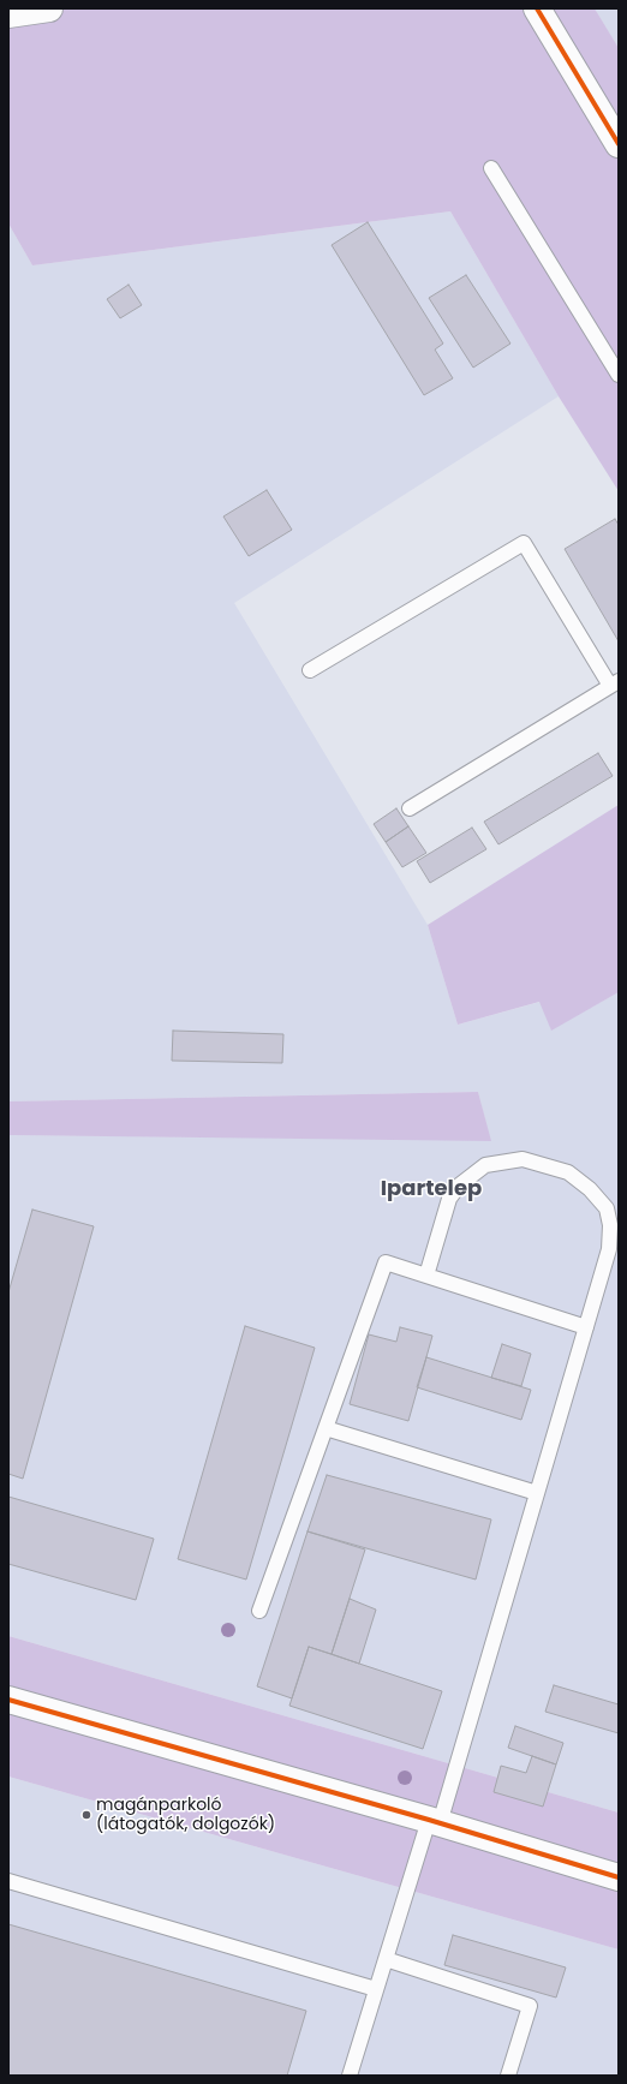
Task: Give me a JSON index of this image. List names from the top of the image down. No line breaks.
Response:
{"districts":["Ipartelep"],"places":["magánparkoló (látogatók, dolgozók)"]}
